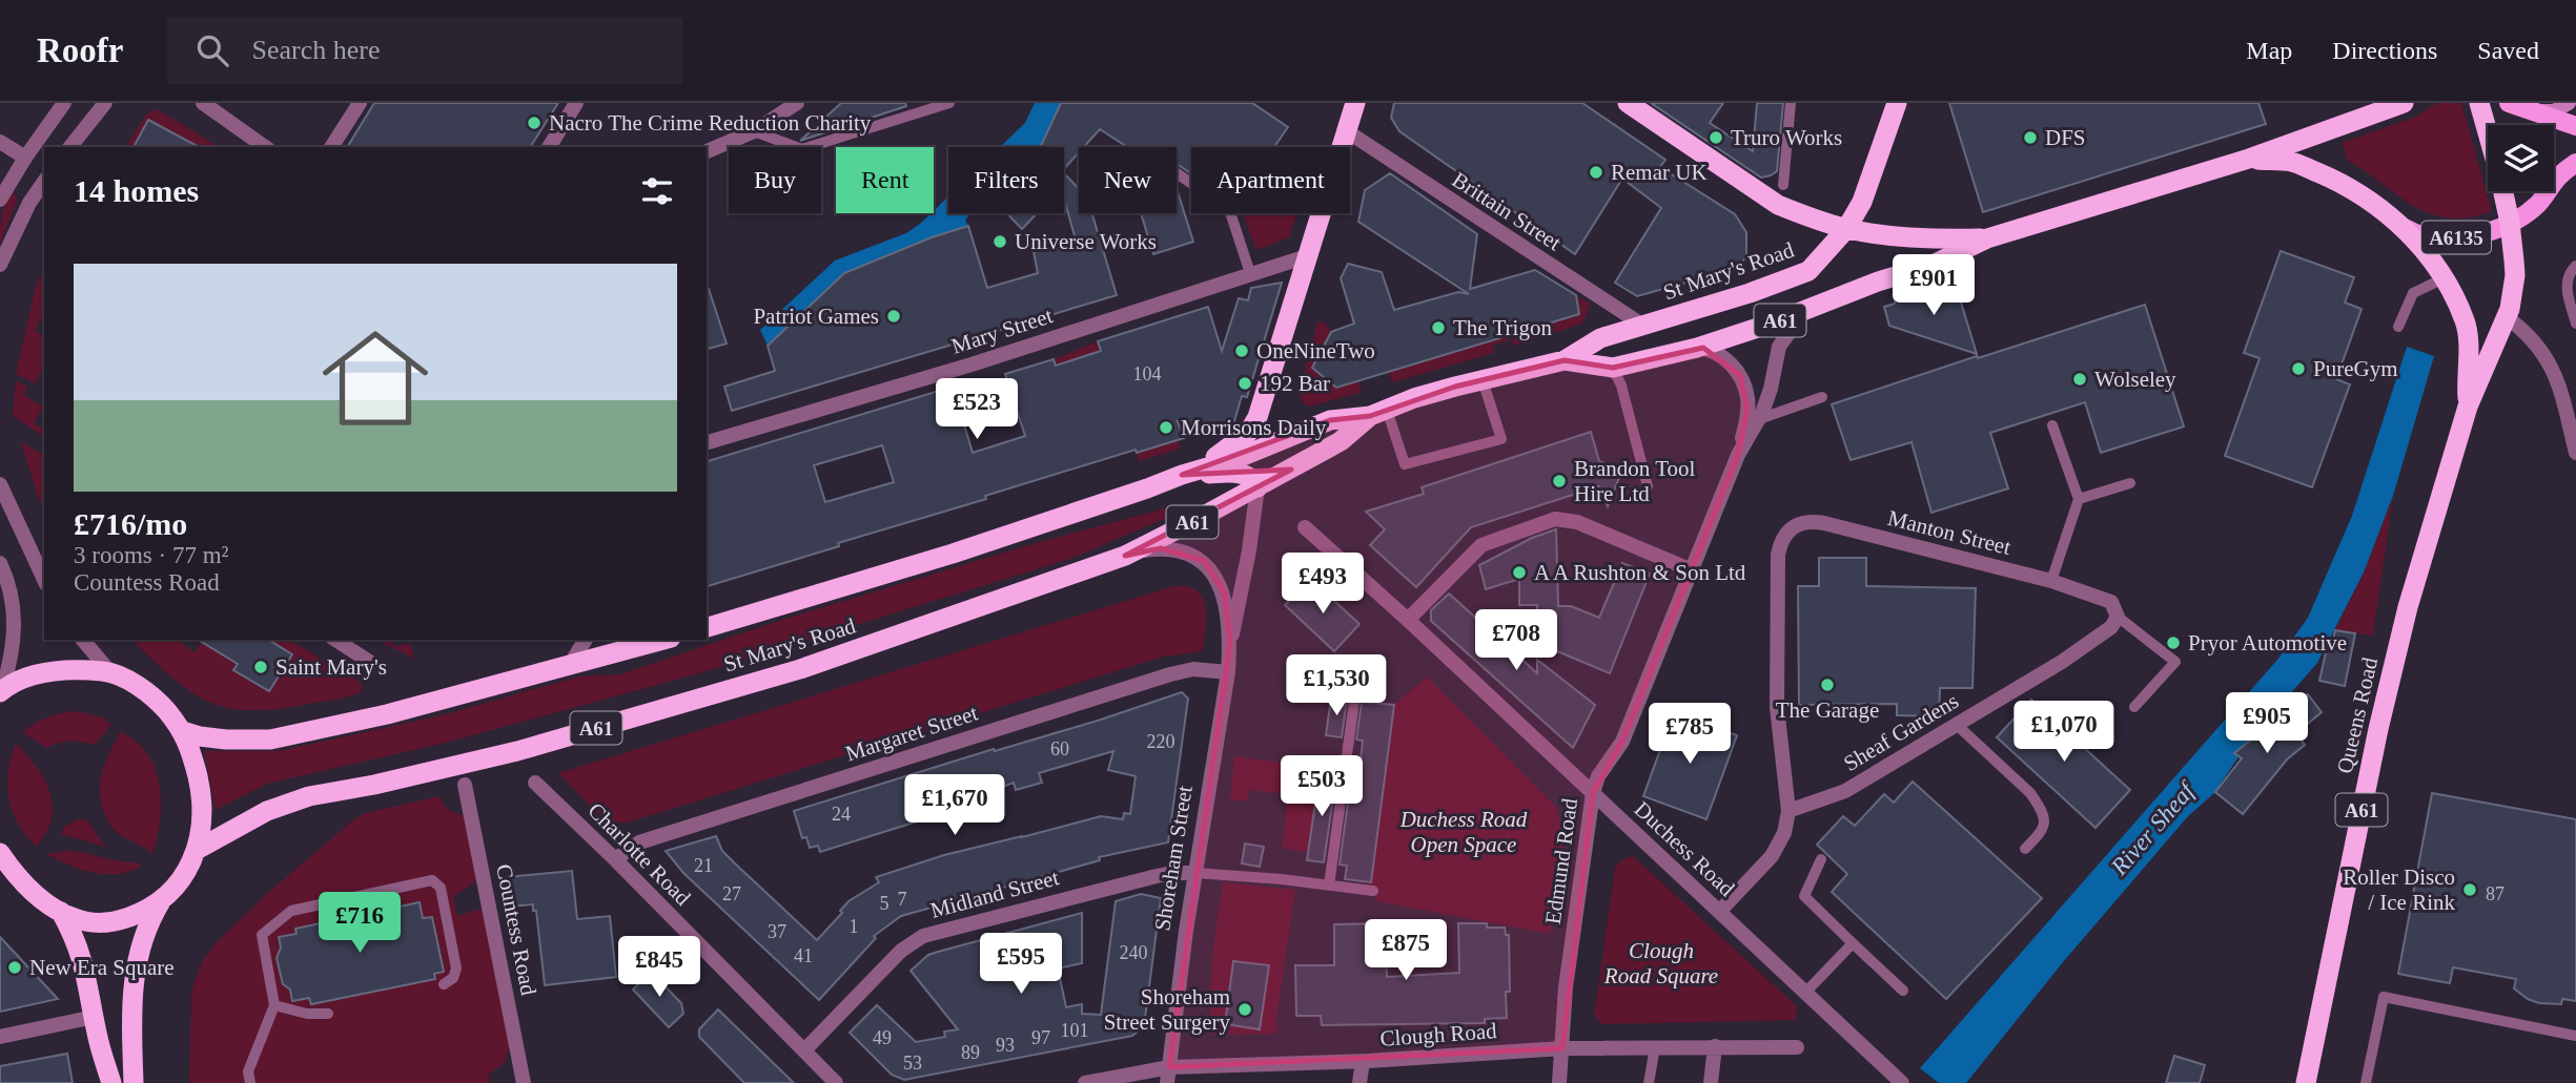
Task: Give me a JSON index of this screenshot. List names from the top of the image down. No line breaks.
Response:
{"streets":{"highway":["St Mary's Road","A61","Queens Road"],"main road":["A6135"],"street":["Brittain Street","Mary Street","Manton Street","Sheaf Gardens","Margaret Street","Duchess Road","Charlotte Road","Shoreham Street","Edmund Road","Midland Street","Countess Road","Clough Road"]},"crossings":[["Brittain Street","St Mary's Road"],["Brittain Street","A61"],["A6135","A61"],["A6135","Queens Road"],["St Mary's Road","A61"],["St Mary's Road","Shoreham Street"],["St Mary's Road","Edmund Road"],["A61","Mary Street"],["A61","Queens Road"],["A61","Shoreham Street"],["Manton Street","Sheaf Gardens"],["Margaret Street","Charlotte Road"],["Margaret Street","Shoreham Street"],["Duchess Road","Edmund Road"],["Charlotte Road","Midland Street"],["Shoreham Street","Midland Street"],["Shoreham Street","Clough Road"],["Edmund Road","Clough Road"]],"water":["River Sheaf"],"parks":["Duchess Road Open Space","Clough Road Square"],"places":["Nacro The Crime Reduction Charity","Truro Works","DFS","Remar UK","Universe Works","Patriot Games","The Trigon","OneNineTwo","PureGym","Wolseley","192 Bar","Morrisons Daily","Brandon Tool Hire Ltd","A A Rushton & Son Ltd","Pryor Automotive","Saint Mary's","The Garage","Roller Disco / Ice Rink","New Era Square","Shoreham Street Surgery"],"house_numbers":["104","220","60","24","21","27","87","7","5","1","37","240","41","101","49","97","93","89","53"],"page":{"header":"Roofr","search":"Search here","nav":["Map","Directions","Saved"],"chip":["Buy","Rent","Filters","New","Apartment"],"heading":"14 homes","list":[{"name":"£716/mo","note":"3 rooms · 77 m² · Countess Road"}],"price":["£901","£523","£493","£708","£1,530","£905","£1,070","£785","£503","£1,670","£716","£875","£595","£845"]}}
